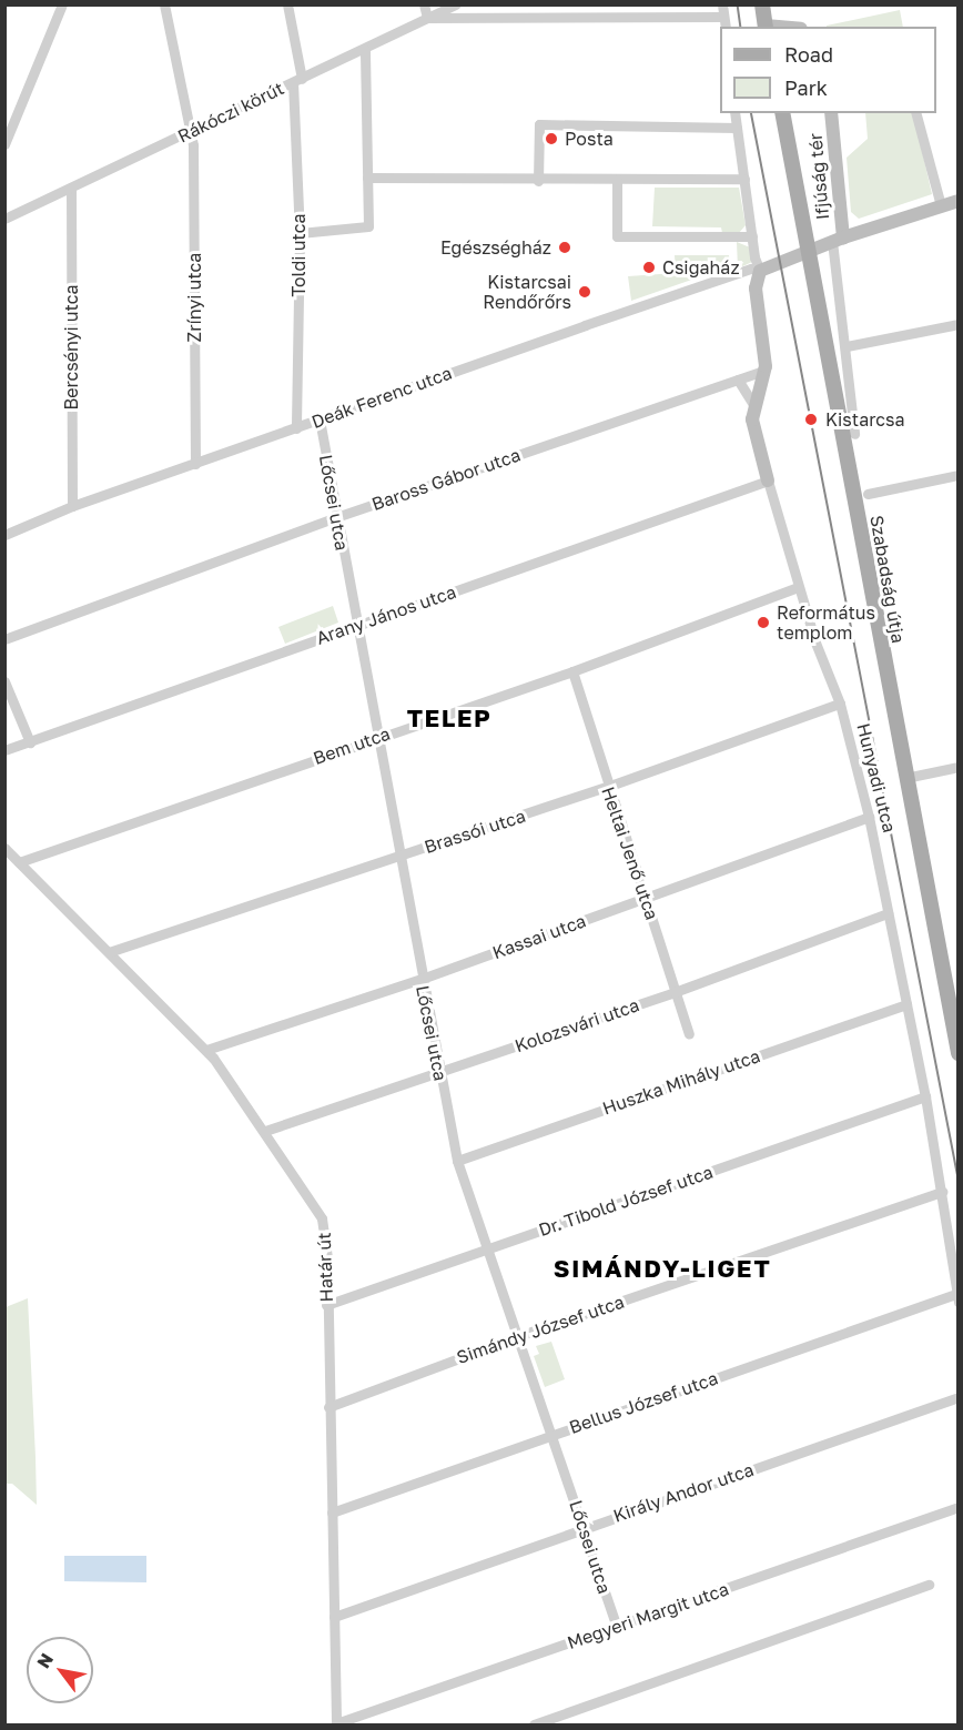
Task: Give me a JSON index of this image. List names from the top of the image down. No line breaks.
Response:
{"streets":{"main road":["Szabadság útja"],"street":["Rákóczi körút","Ifjúság tér","Toldi utca","Zrínyi utca","Bercsényi utca","Deák Ferenc utca","Baross Gábor utca","Lőcsei utca","Arany János utca","Bem utca","Hunyadi utca","Brassói utca","Heltai Jenő utca","Kassai utca","Kolozsvári utca","Huszka Mihály utca","Dr. Tibold József utca","Határ út","Simándy József utca","Bellus József utca","Király Andor utca","Megyeri Margit utca"]},"crossings":[["Rákóczi körút","Toldi utca"],["Rákóczi körút","Zrínyi utca"],["Rákóczi körút","Bercsényi utca"],["Toldi utca","Deák Ferenc utca"],["Zrínyi utca","Deák Ferenc utca"],["Bercsényi utca","Deák Ferenc utca"],["Deák Ferenc utca","Lőcsei utca"],["Deák Ferenc utca","Hunyadi utca"],["Baross Gábor utca","Lőcsei utca"],["Baross Gábor utca","Hunyadi utca"],["Lőcsei utca","Arany János utca"],["Lőcsei utca","Bem utca"],["Lőcsei utca","Brassói utca"],["Lőcsei utca","Kassai utca"],["Lőcsei utca","Kolozsvári utca"],["Lőcsei utca","Huszka Mihály utca"],["Lőcsei utca","Dr. Tibold József utca"],["Lőcsei utca","Simándy József utca"],["Lőcsei utca","Bellus József utca"],["Lőcsei utca","Király Andor utca"],["Lőcsei utca","Megyeri Margit utca"],["Arany János utca","Hunyadi utca"],["Bem utca","Hunyadi utca"],["Bem utca","Heltai Jenő utca"],["Bem utca","Határ út"],["Hunyadi utca","Brassói utca"],["Hunyadi utca","Kassai utca"],["Hunyadi utca","Kolozsvári utca"],["Hunyadi utca","Huszka Mihály utca"],["Hunyadi utca","Dr. Tibold József utca"],["Hunyadi utca","Simándy József utca"],["Hunyadi utca","Bellus József utca"],["Brassói utca","Heltai Jenő utca"],["Brassói utca","Határ út"],["Heltai Jenő utca","Kassai utca"],["Heltai Jenő utca","Kolozsvári utca"],["Kassai utca","Határ út"],["Kolozsvári utca","Határ út"],["Dr. Tibold József utca","Határ út"],["Határ út","Simándy József utca"],["Határ út","Bellus József utca"],["Határ út","Király Andor utca"],["Határ út","Megyeri Margit utca"]],"districts":["TELEP","SIMÁNDY-LIGET"],"places":["Posta","Egészségház","Csigaház","Kistarcsai Rendőrőrs","Kistarcsa","Református templom"],"legend":["Road","Park"],"north":"top left"}
